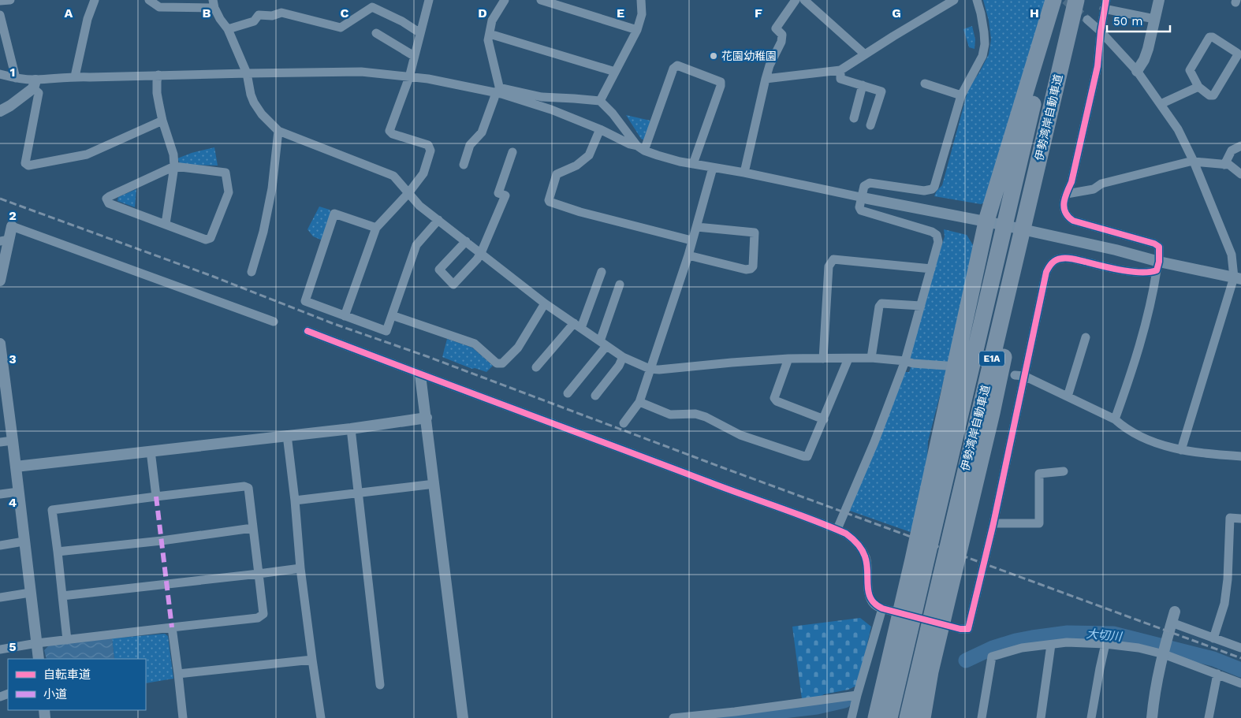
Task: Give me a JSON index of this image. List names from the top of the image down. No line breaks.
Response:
{"streets":{"highway":["伊勢湾岸自動車道","E1A"]},"water":["大切川"],"places":["花園幼稚園"],"legend":["自転車道","小道"],"scale_bar":"50 m","grid":{"columns":["A","B","C","D","E","F","G","H"],"rows":["1","2","3","4","5"]}}
